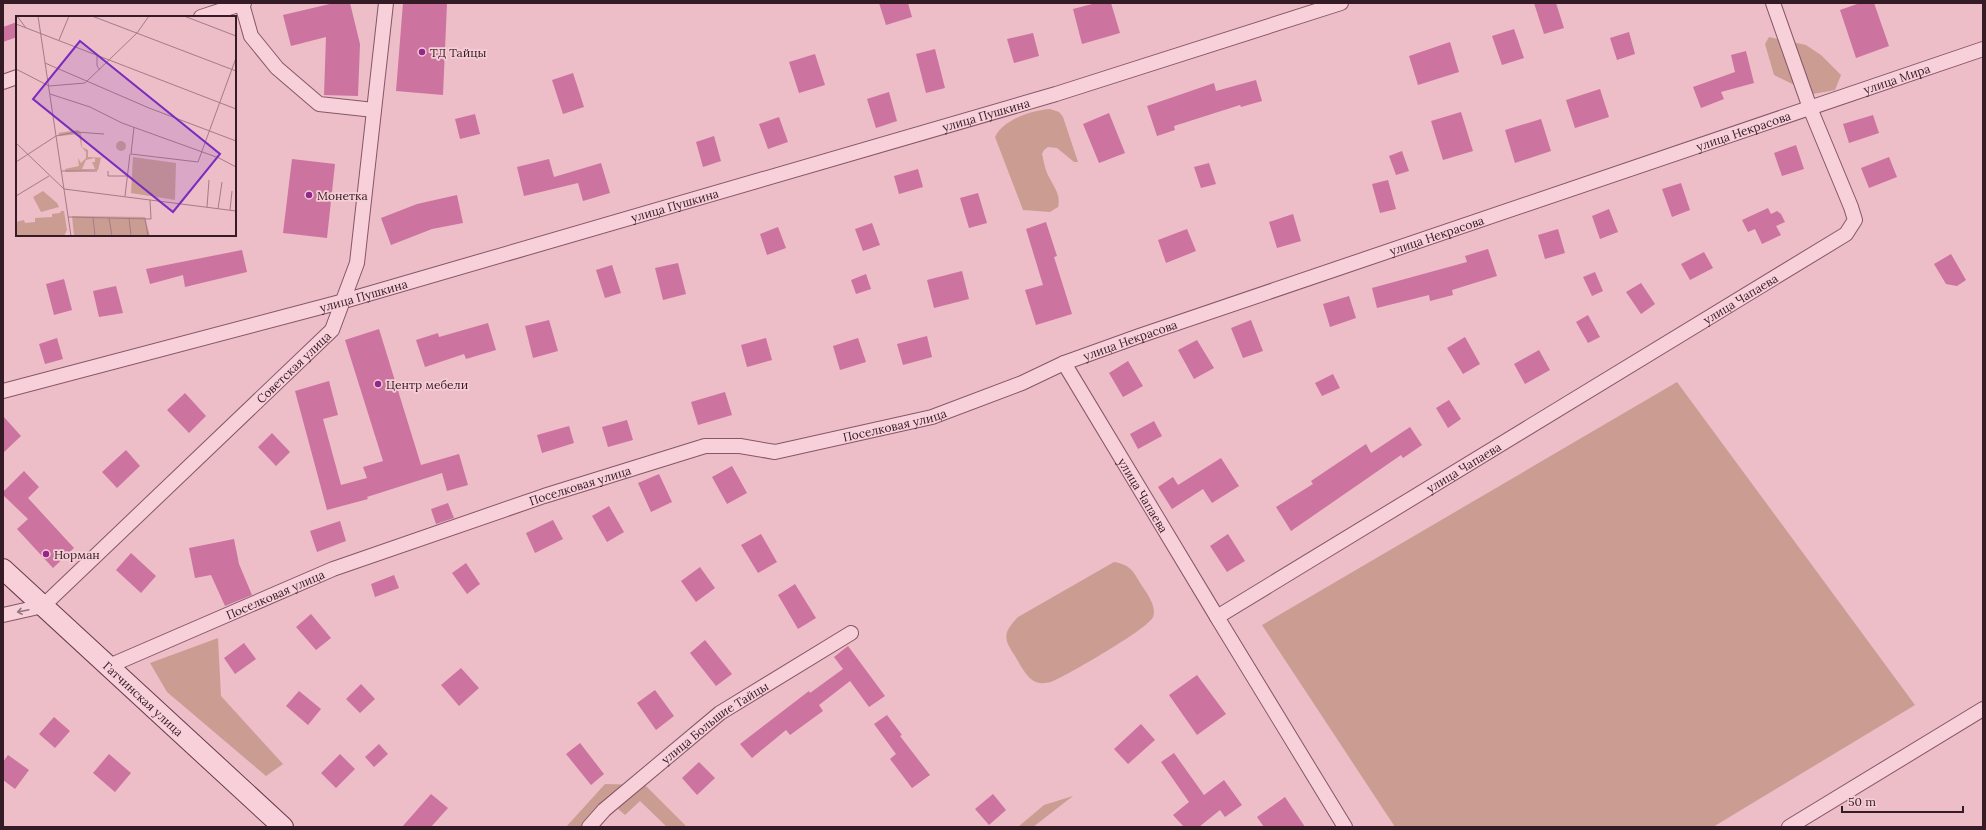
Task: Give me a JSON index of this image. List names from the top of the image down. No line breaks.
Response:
{"streets":{"main road":["Гатчинская улица"],"street":["улица Мира","улица Пушкина","улица Некрасова","улица Чапаева","Советская улица","Поселковая улица","улица Большие Тайцы"]},"crossings":[["улица Мира","улица Некрасова"],["улица Мира","улица Чапаева"],["улица Пушкина","Советская улица"],["улица Некрасова","улица Чапаева"],["улица Некрасова","Поселковая улица"],["улица Чапаева","Поселковая улица"],["Советская улица","Гатчинская улица"],["Поселковая улица","Гатчинская улица"]],"places":["ТД Тайцы","Монетка","Центр мебели","Норман"],"scale_bar":"50 m"}
